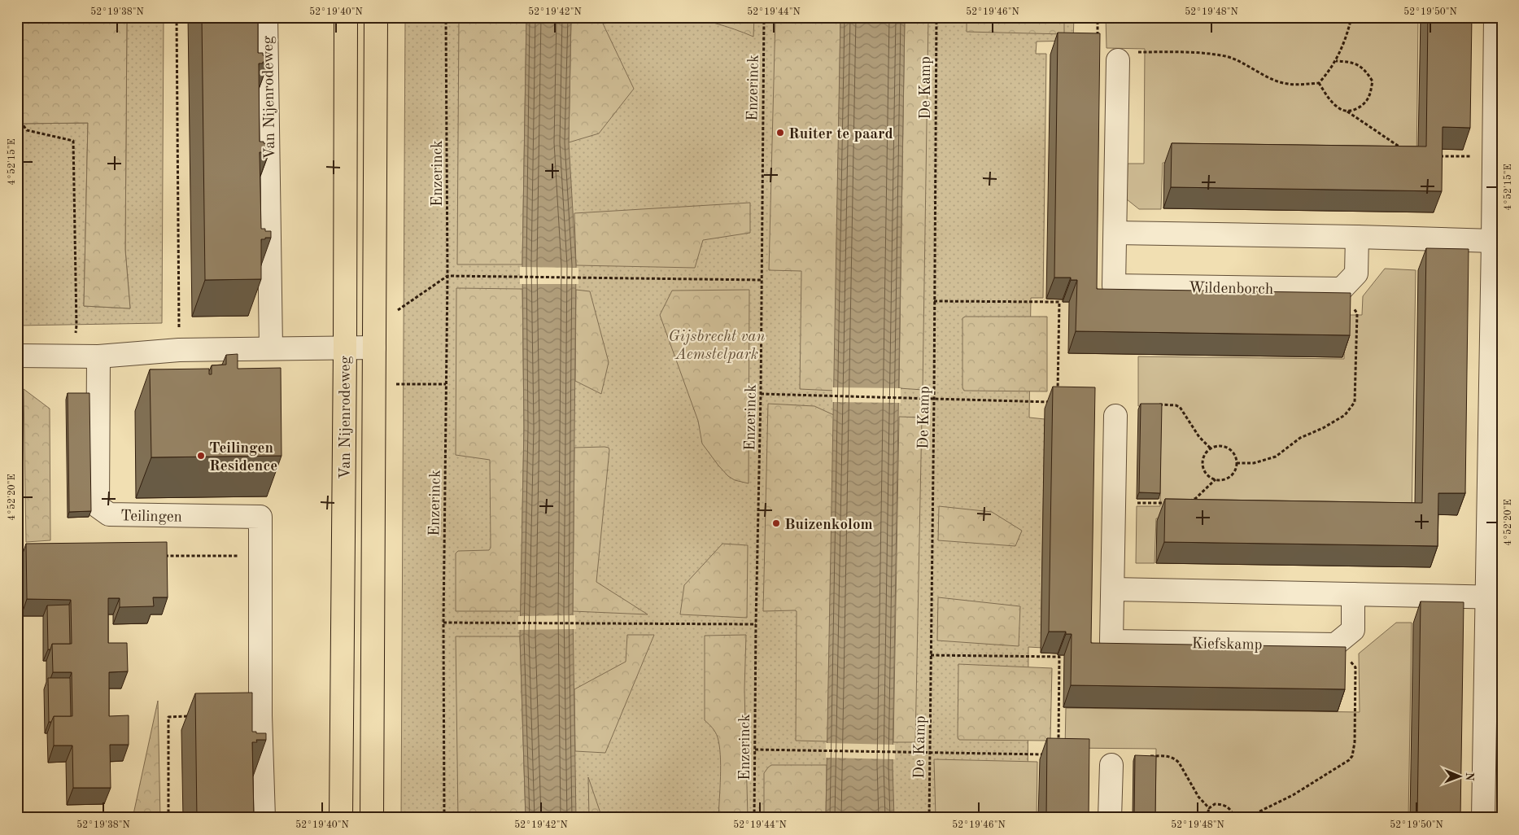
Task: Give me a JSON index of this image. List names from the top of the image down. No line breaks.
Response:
{"streets":{"main road":["Van Nijenrodeweg"],"street":["Wildenborch","Teilingen","Kiefskamp"],"path":["Enzerinck","De Kamp"]},"parks":["Gijsbrecht van Aemstelpark"],"places":["Ruiter te paard","Teilingen Residence","Buizenkolom"],"north":"right","coordinates":["52°19'38\"N","52°19'40\"N","52°19'42\"N","52°19'44\"N","52°19'46\"N","52°19'48\"N","52°19'50\"N","4°52'15\"E","4°52'20\"E"]}
